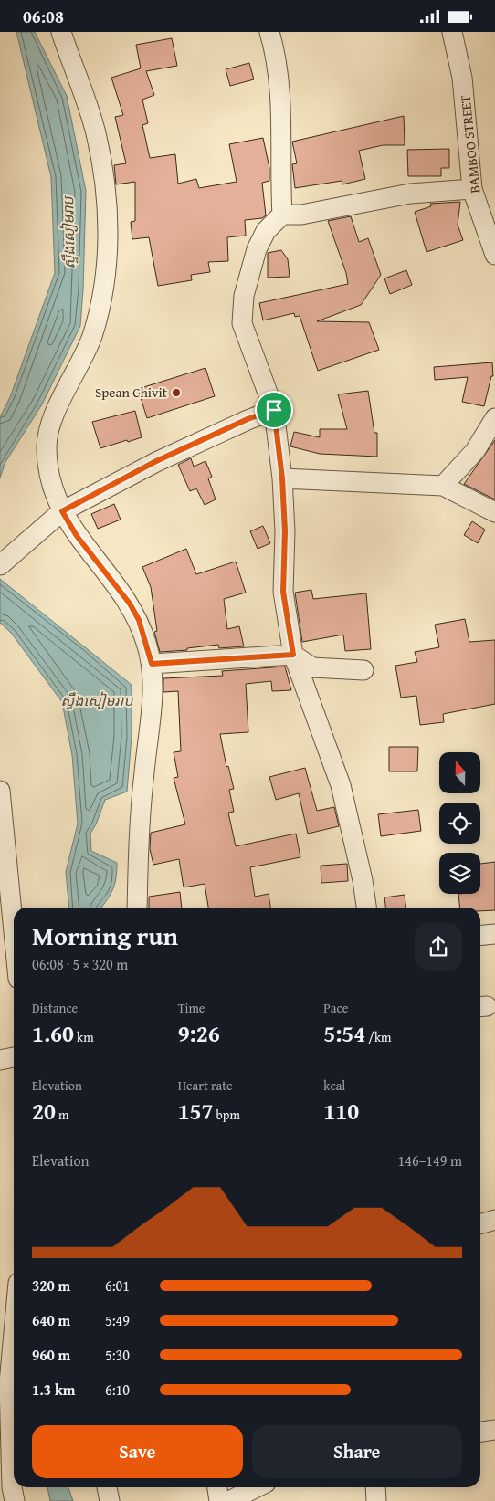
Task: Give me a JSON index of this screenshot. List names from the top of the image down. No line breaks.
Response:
{"streets":{"street":["BAMBOO STREET"]},"water":["ស្ទឹងសៀមរាប"],"places":["Spean Chivit"],"north":"top","page":{"status":"06:08","heading":["Morning run","06:08 · 5 × 320 m"],"stats":[["Distance","1.60 km"],["Time","9:26"],["Pace","5:54 /km"],["Elevation","20 m"],["Heart rate","157 bpm"],["kcal","110"]],"chart":["Elevation","146–149 m"],"list":[{"name":"320 m","note":"6:01"},{"name":"640 m","note":"5:49"},{"name":"960 m","note":"5:30"},{"name":"1.3 km","note":"6:10"}],"buttons":["Save","Share"]}}
